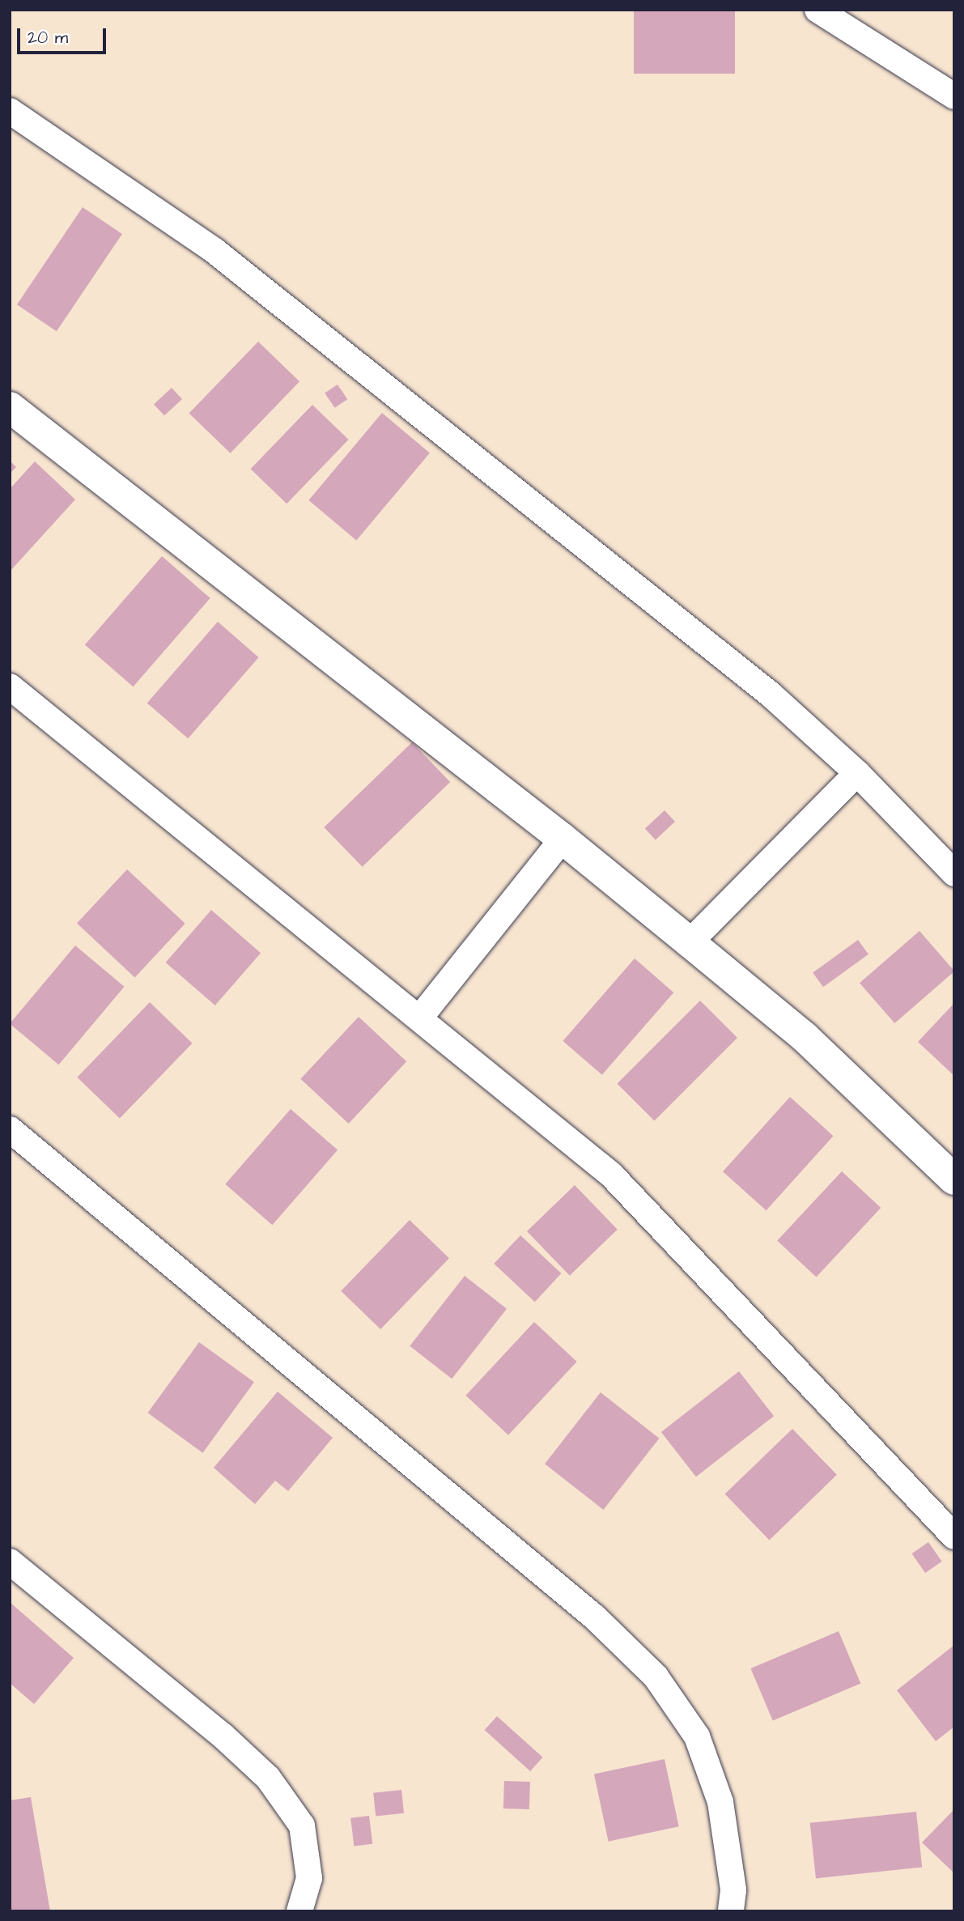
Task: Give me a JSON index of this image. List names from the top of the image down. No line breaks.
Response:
{"scale_bar":"20 m"}
